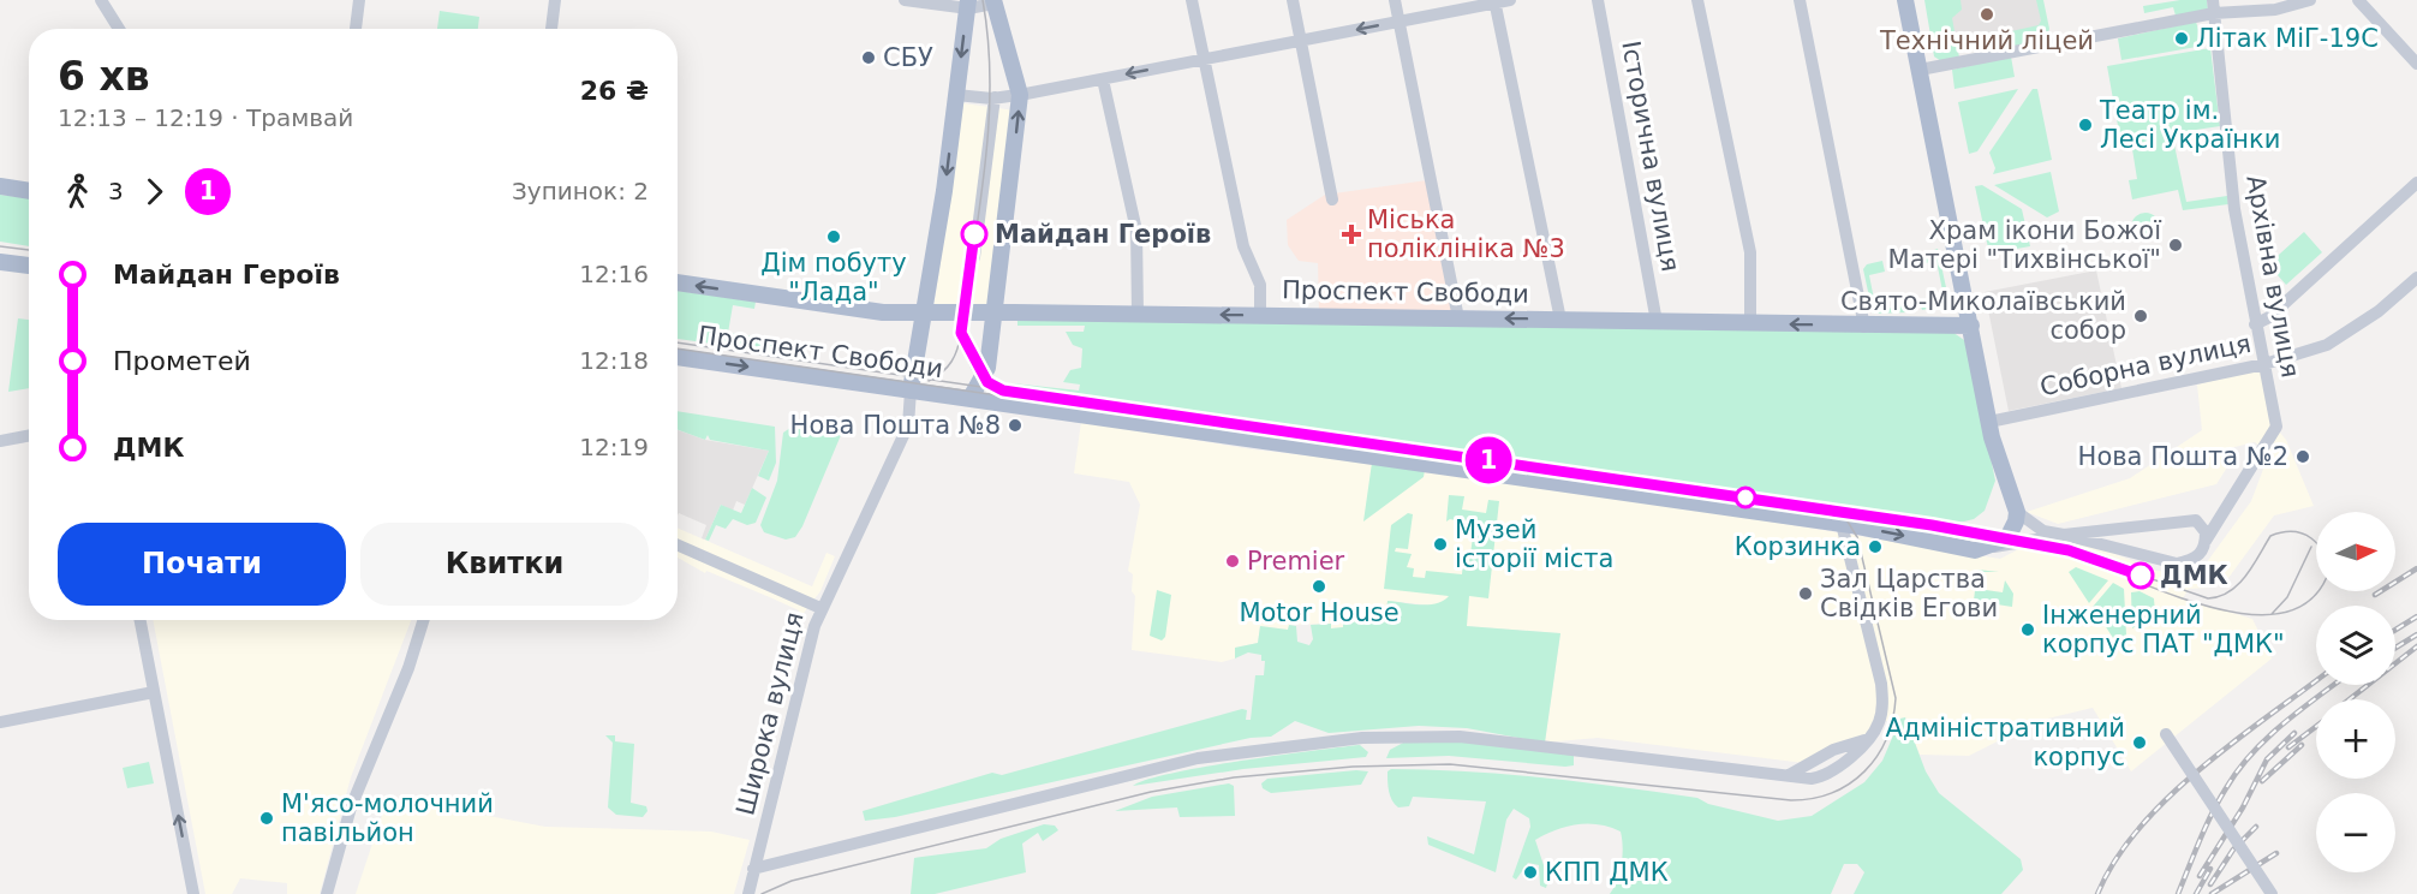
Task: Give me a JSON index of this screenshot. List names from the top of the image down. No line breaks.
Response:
{"streets":{"main road":["Проспект Свободи"],"street":["Історична вулиця","Архівна вулиця","Соборна вулиця","Широка вулиця"]},"crossings":[["Історична вулиця","Проспект Свободи"],["Архівна вулиця","Проспект Свободи"],["Архівна вулиця","Соборна вулиця"],["Проспект Свободи","Широка вулиця"]],"places":{"other":["Технічний ліцей","Літак МіГ-19С","СБУ","Театр ім. Лесі Українки","Майдан Героїв","Дім побуту \"Лада\"","Храм ікони Божої Матері \"Тихвінської\"","Свято-Миколаївський собор","Нова Пошта №8","Нова Пошта №2","Музей історії міста","Корзинка","Premier","ДМК","Motor House","Зал Царства Свiдкiв Егови","Інженерний корпус ПАТ \"ДМК\"","Адміністративний корпус","М'ясо-молочний павільйон","КПП ДМК"],"health":["Міська поліклініка №3"]},"lines":["tram line 1"],"north":"right","page":{"on_map":"1","heading":["6 хв","12:13 – 12:19 · Трамвай","26 ₴"],"legs":["3","1","Зупинок: 2"],"list":[{"name":"Майдан Героїв","value":"12:16"},{"name":"Прометей","value":"12:18"},{"name":"ДМК","value":"12:19"}],"buttons":["Почати","Квитки"],"map_buttons":["+","−"]}}
